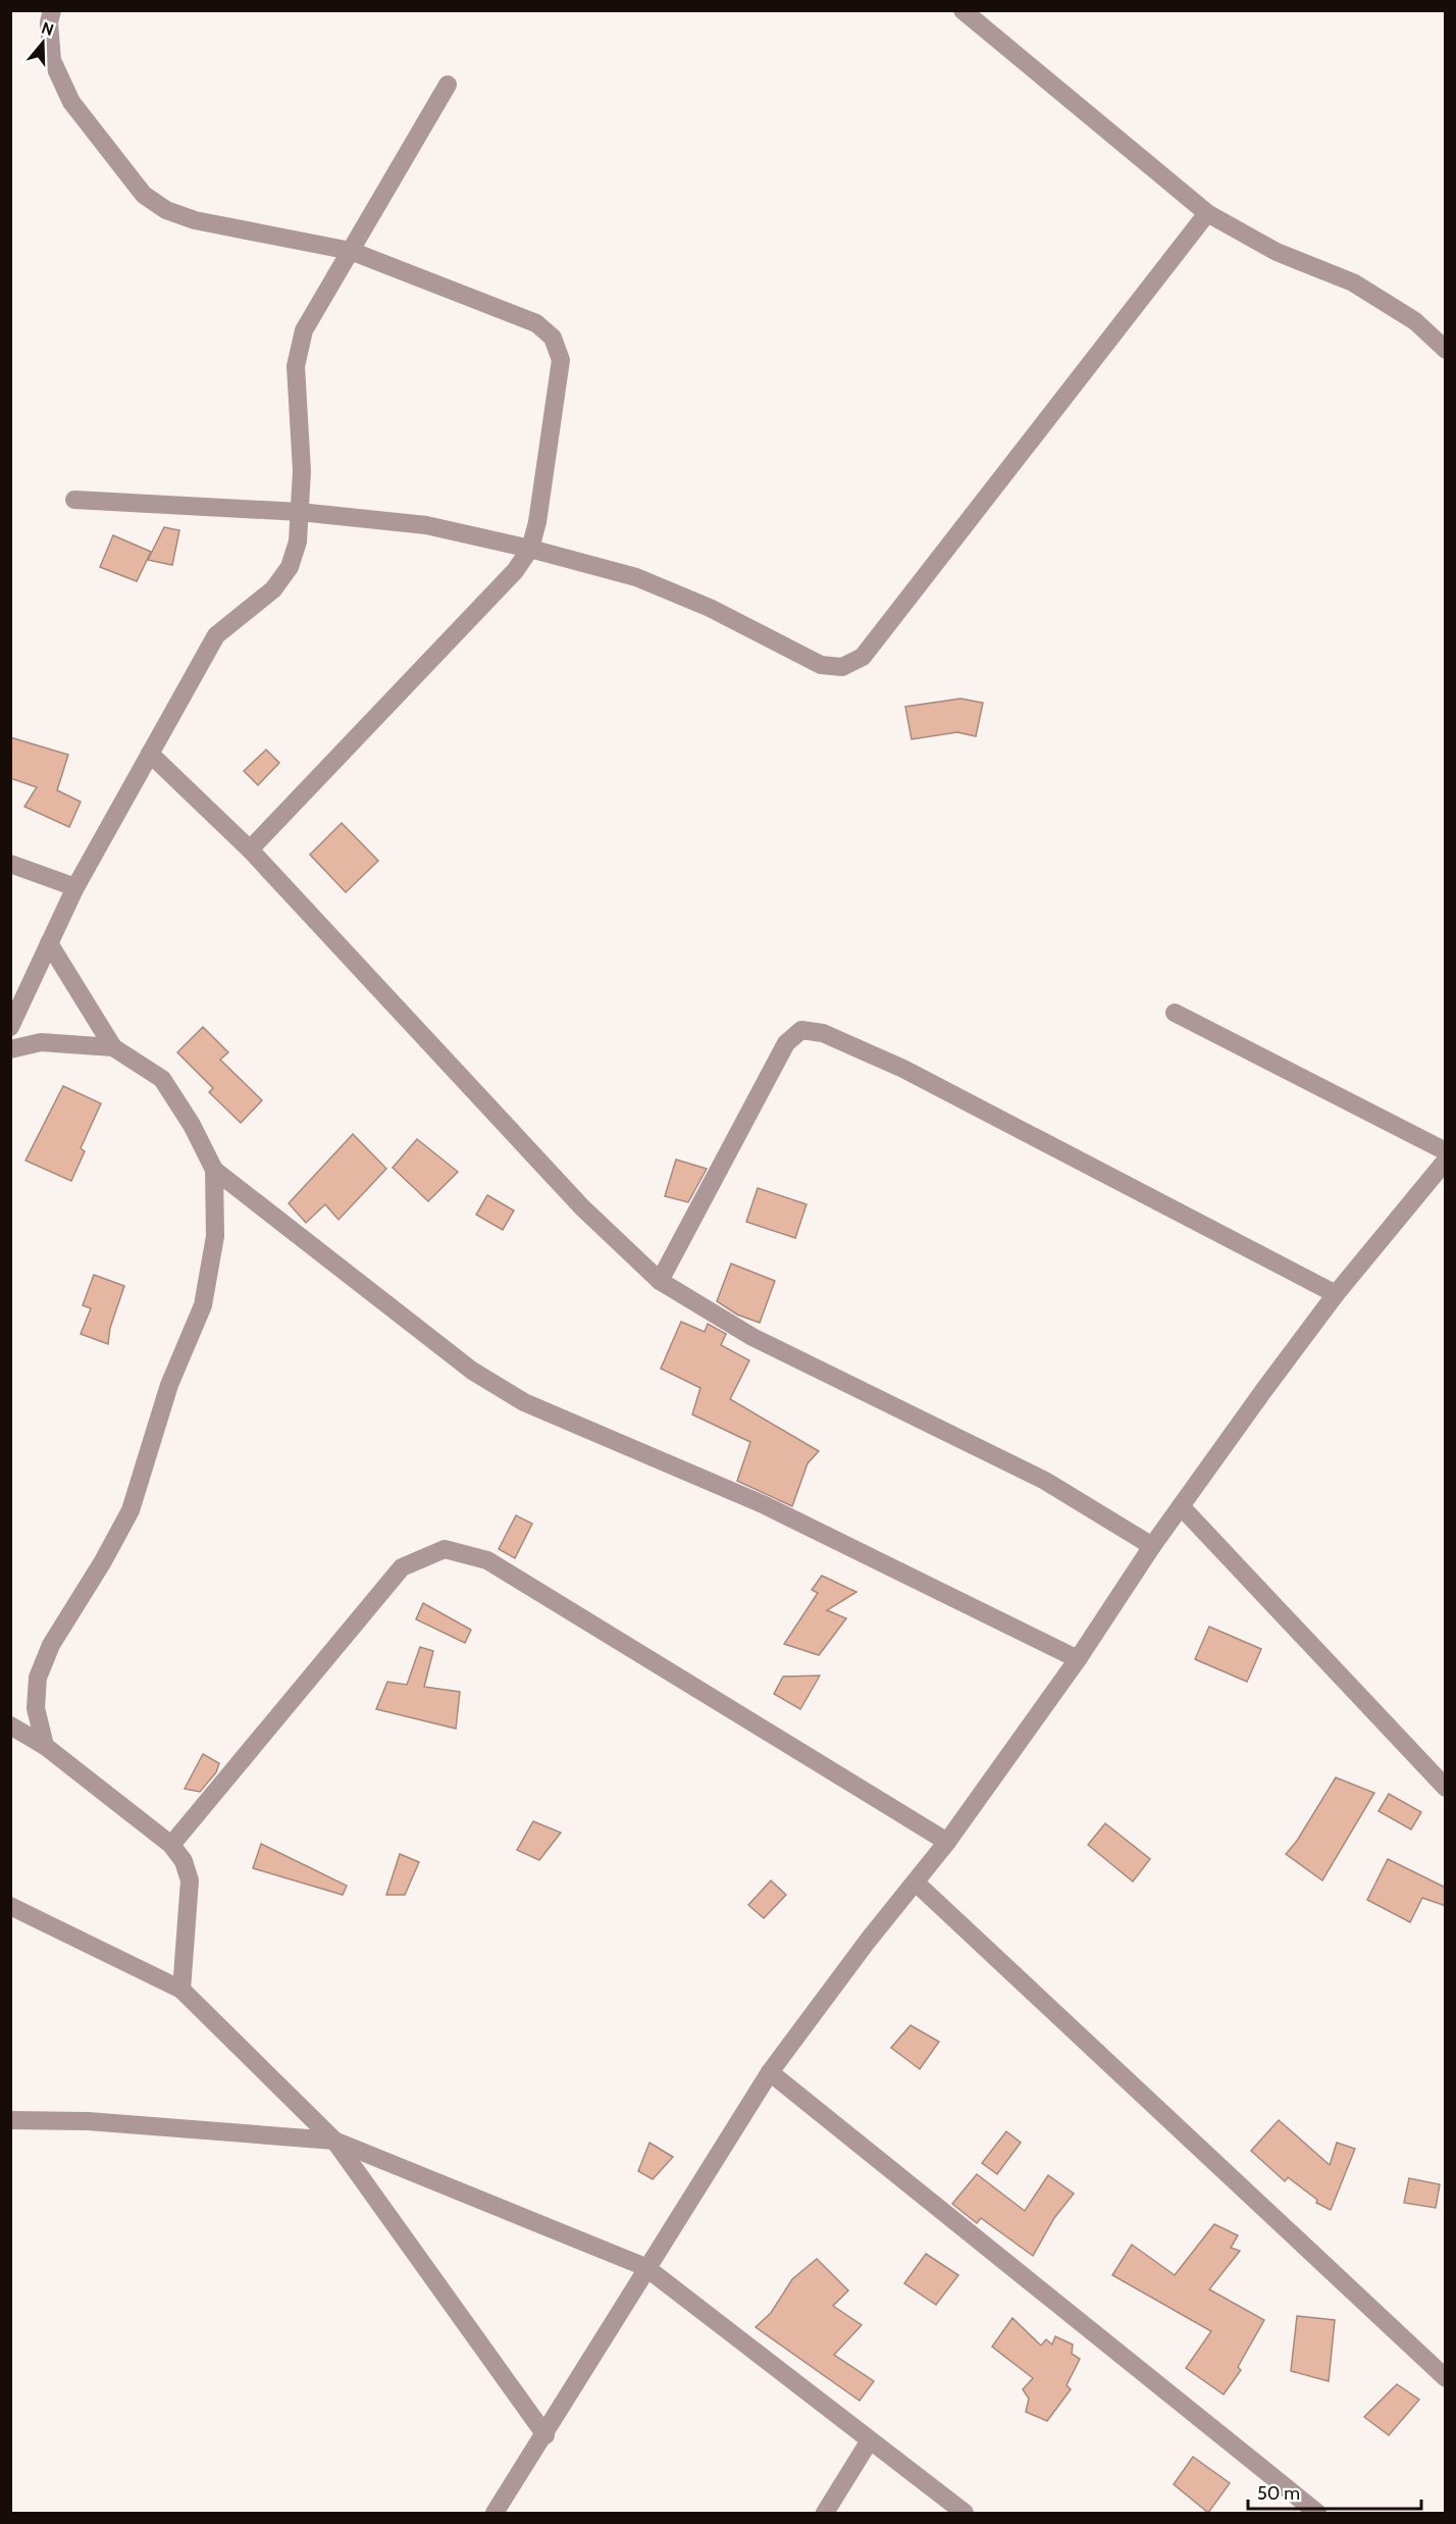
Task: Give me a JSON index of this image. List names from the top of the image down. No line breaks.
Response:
{"scale_bar":"50 m","north":"top"}
